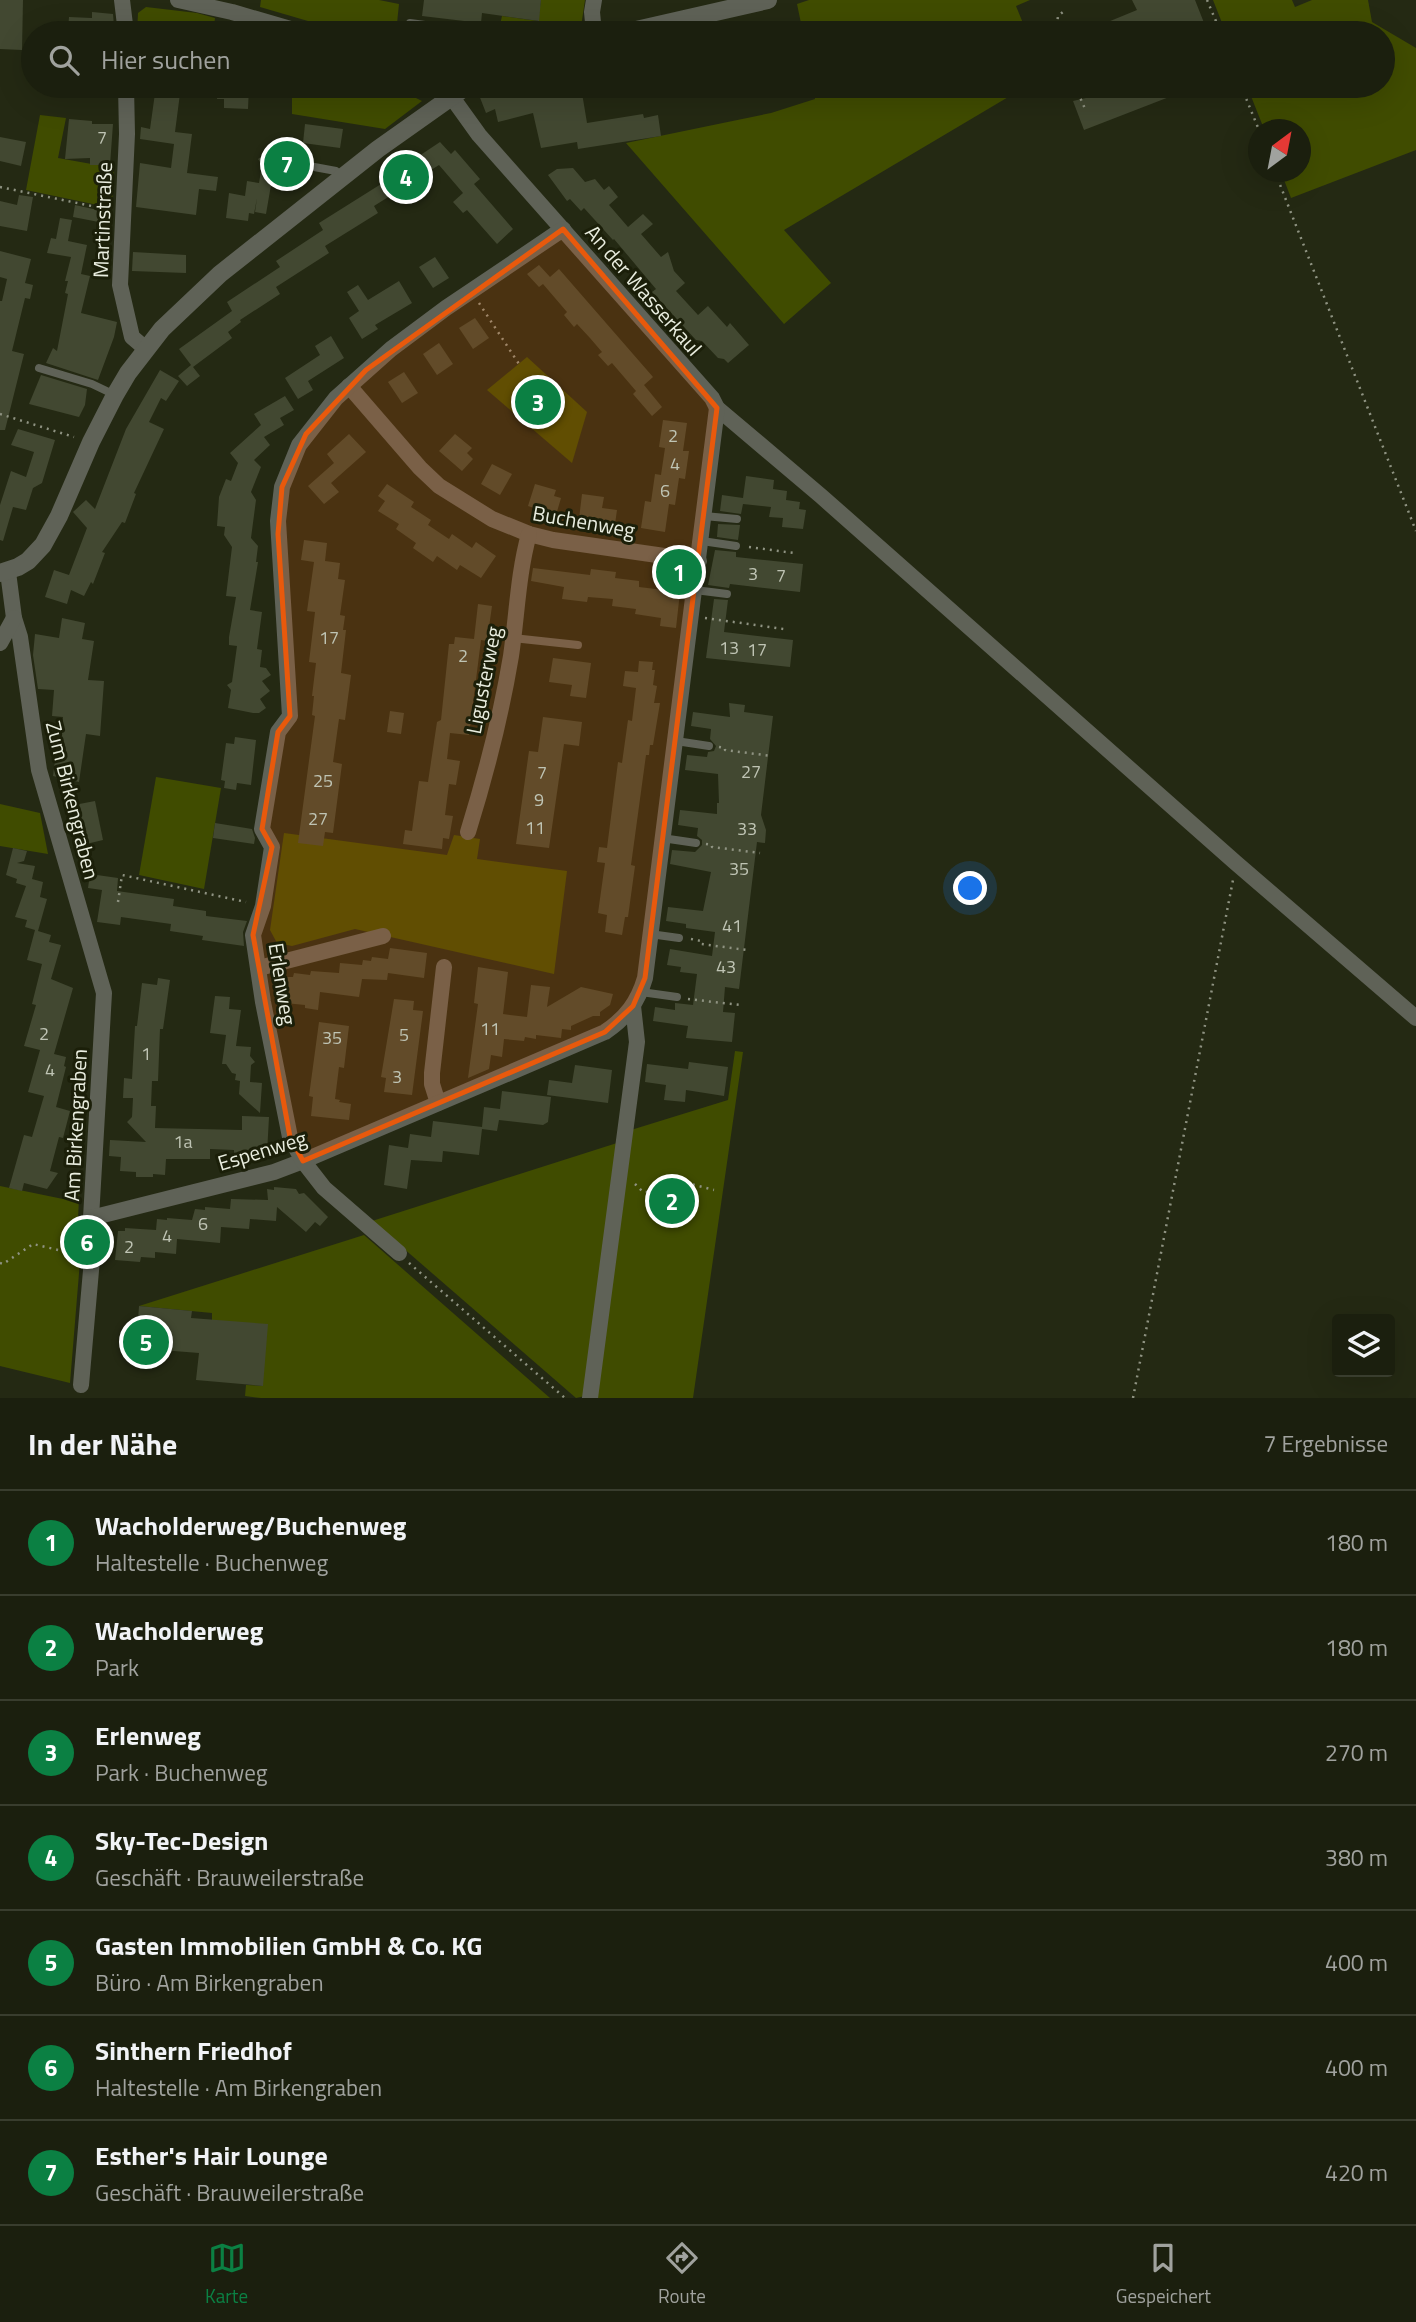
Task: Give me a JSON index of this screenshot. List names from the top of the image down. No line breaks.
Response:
{"streets":{"street":["Martinstraße","An der Wasserkaul","Buchenweg","Ligusterweg","Zum Birkengraben","Erlenweg","Am Birkengraben","Espenweg"]},"crossings":[["An der Wasserkaul","Erlenweg"],["Buchenweg","Ligusterweg"],["Buchenweg","Erlenweg"],["Zum Birkengraben","Erlenweg"],["Zum Birkengraben","Am Birkengraben"],["Erlenweg","Espenweg"],["Am Birkengraben","Espenweg"]],"house_numbers":["7","2","4","6","3","7","17","13","17","2","27","7","25","9","27","11","33","35","41","43","11","2","5","35","1","4","3","1a","6","4","2"],"north":"top right","page":{"search":"Hier suchen","pins":["7","4","3","1","2","6","5"],"heading":["In der Nähe","7 Ergebnisse"],"list":[{"mark":"1","name":"Wacholderweg/Buchenweg","note":"Haltestelle · Buchenweg","value":"180 m"},{"mark":"2","name":"Wacholderweg","note":"Park","value":"180 m"},{"mark":"3","name":"Erlenweg","note":"Park · Buchenweg","value":"270 m"},{"mark":"4","name":"Sky-Tec-Design","note":"Geschäft · Brauweilerstraße","value":"380 m"},{"mark":"5","name":"Gasten Immobilien GmbH & Co. KG","note":"Büro · Am Birkengraben","value":"400 m"},{"mark":"6","name":"Sinthern Friedhof","note":"Haltestelle · Am Birkengraben","value":"400 m"},{"mark":"7","name":"Esther's Hair Lounge","note":"Geschäft · Brauweilerstraße","value":"420 m"}],"nav":["Karte","Route","Gespeichert"]}}
